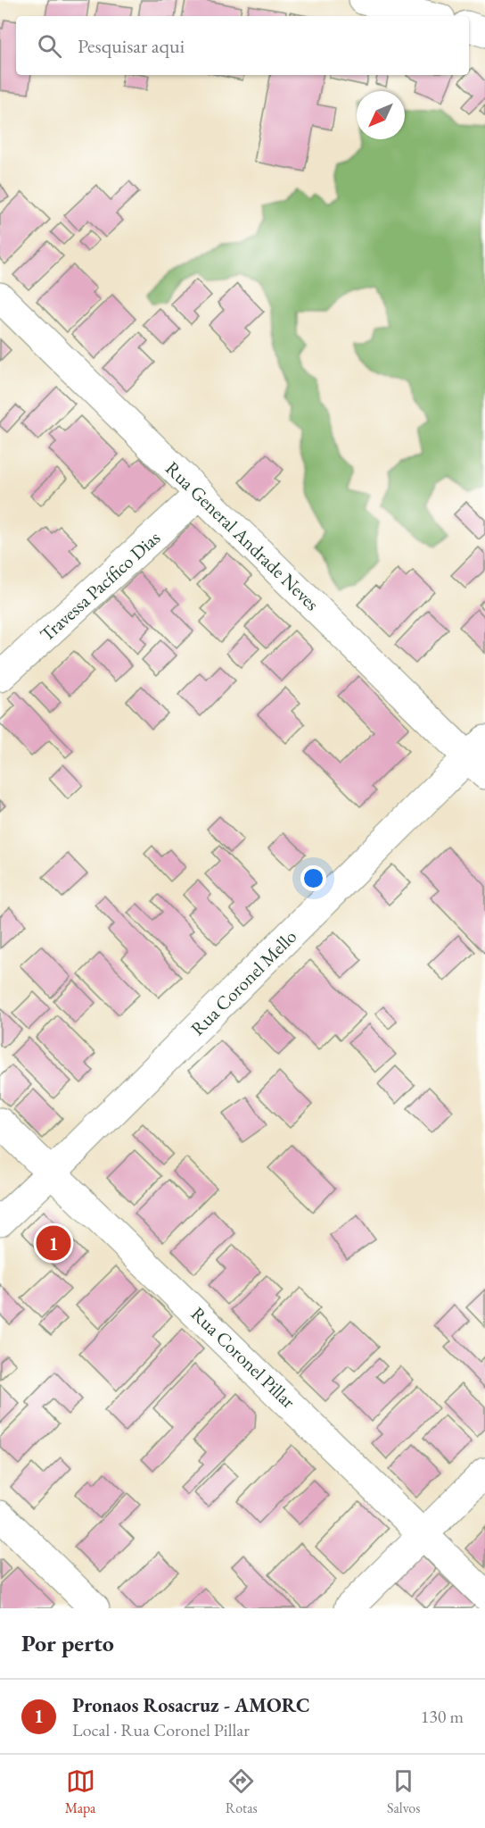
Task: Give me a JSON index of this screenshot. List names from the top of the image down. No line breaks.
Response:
{"streets":{"street":["Rua General Andrade Neves","Travessa Pacífico Dias","Rua Coronel Mello","Rua Coronel Pillar"]},"crossings":[["Rua General Andrade Neves","Travessa Pacífico Dias"],["Rua General Andrade Neves","Rua Coronel Mello"],["Rua Coronel Mello","Rua Coronel Pillar"]],"north":"bottom left","page":{"search":"Pesquisar aqui","pins":"1","heading":"Por perto","list":[{"mark":"1","name":"Pronaos Rosacruz - AMORC","note":"Local · Rua Coronel Pillar","value":"130 m"}],"nav":["Mapa","Rotas","Salvos"]}}
